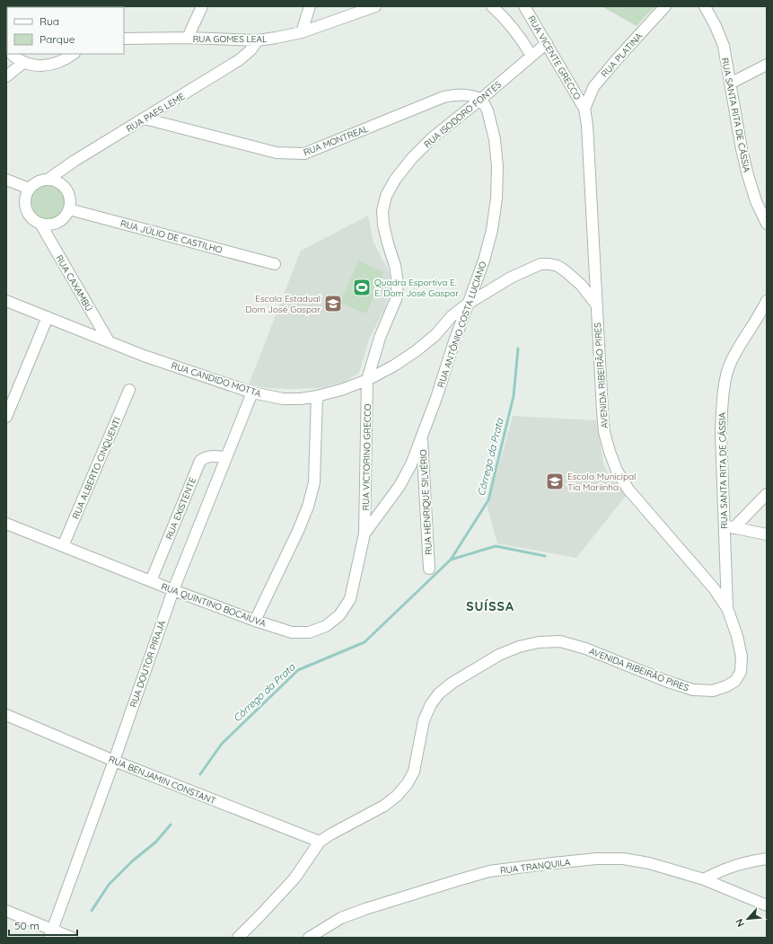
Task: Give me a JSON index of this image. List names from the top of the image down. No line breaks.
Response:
{"streets":{"street":["RUA GOMES LEAL","RUA PLATINA","RUA VICENTE GRECCO","RUA PAES LEME","RUA ISODORO FONTES","RUA SANTA RITA DE CÁSSIA","RUA MONTREAL","RUA JÚLIO DE CASTILHO","RUA CAXAMBÚ","RUA ANTÔNIO COSTA LUCIANO","AVENIDA RIBEIRÃO PIRES","RUA CANDIDO MOTTA","RUA VICTORINO GRECCO","RUA ALBERTO CINQUENTI","RUA HENRIQUE SILVÉRIO","RUA EXISTENTE","RUA QUINTINO BOCAIUVA","RUA DOUTOR PIRAJÁ","RUA BENJAMIN CONSTANT","RUA TRANQUILA"]},"crossings":[["RUA GOMES LEAL","RUA PAES LEME"],["RUA PLATINA","RUA VICENTE GRECCO"],["RUA PLATINA","AVENIDA RIBEIRÃO PIRES"],["RUA VICENTE GRECCO","RUA ISODORO FONTES"],["RUA VICENTE GRECCO","AVENIDA RIBEIRÃO PIRES"],["RUA PAES LEME","RUA MONTREAL"],["RUA PAES LEME","RUA JÚLIO DE CASTILHO"],["RUA PAES LEME","RUA CAXAMBÚ"],["RUA ISODORO FONTES","RUA MONTREAL"],["RUA ISODORO FONTES","RUA ANTÔNIO COSTA LUCIANO"],["RUA ISODORO FONTES","RUA CANDIDO MOTTA"],["RUA ISODORO FONTES","RUA VICTORINO GRECCO"],["RUA SANTA RITA DE CÁSSIA","AVENIDA RIBEIRÃO PIRES"],["RUA MONTREAL","RUA ANTÔNIO COSTA LUCIANO"],["RUA JÚLIO DE CASTILHO","RUA CAXAMBÚ"],["RUA CAXAMBÚ","RUA CANDIDO MOTTA"],["RUA ANTÔNIO COSTA LUCIANO","RUA CANDIDO MOTTA"],["RUA ANTÔNIO COSTA LUCIANO","RUA VICTORINO GRECCO"],["RUA ANTÔNIO COSTA LUCIANO","RUA HENRIQUE SILVÉRIO"],["RUA ANTÔNIO COSTA LUCIANO","RUA QUINTINO BOCAIUVA"],["AVENIDA RIBEIRÃO PIRES","RUA CANDIDO MOTTA"],["AVENIDA RIBEIRÃO PIRES","RUA BENJAMIN CONSTANT"],["RUA CANDIDO MOTTA","RUA VICTORINO GRECCO"],["RUA CANDIDO MOTTA","RUA DOUTOR PIRAJÁ"],["RUA VICTORINO GRECCO","RUA QUINTINO BOCAIUVA"],["RUA ALBERTO CINQUENTI","RUA QUINTINO BOCAIUVA"],["RUA EXISTENTE","RUA QUINTINO BOCAIUVA"],["RUA EXISTENTE","RUA DOUTOR PIRAJÁ"],["RUA QUINTINO BOCAIUVA","RUA DOUTOR PIRAJÁ"],["RUA DOUTOR PIRAJÁ","RUA BENJAMIN CONSTANT"]],"districts":["SUÍSSA"],"water":["Córrego da Prata"],"places":{"sports":["Quadra Esportiva E. E. Dom José Gaspar"],"school or university":["Escola Estadual Dom José Gaspar","Escola Municipal Tia Mariinha"]},"legend":["Rua","Parque"],"scale_bar":"50 m","north":"bottom left"}
